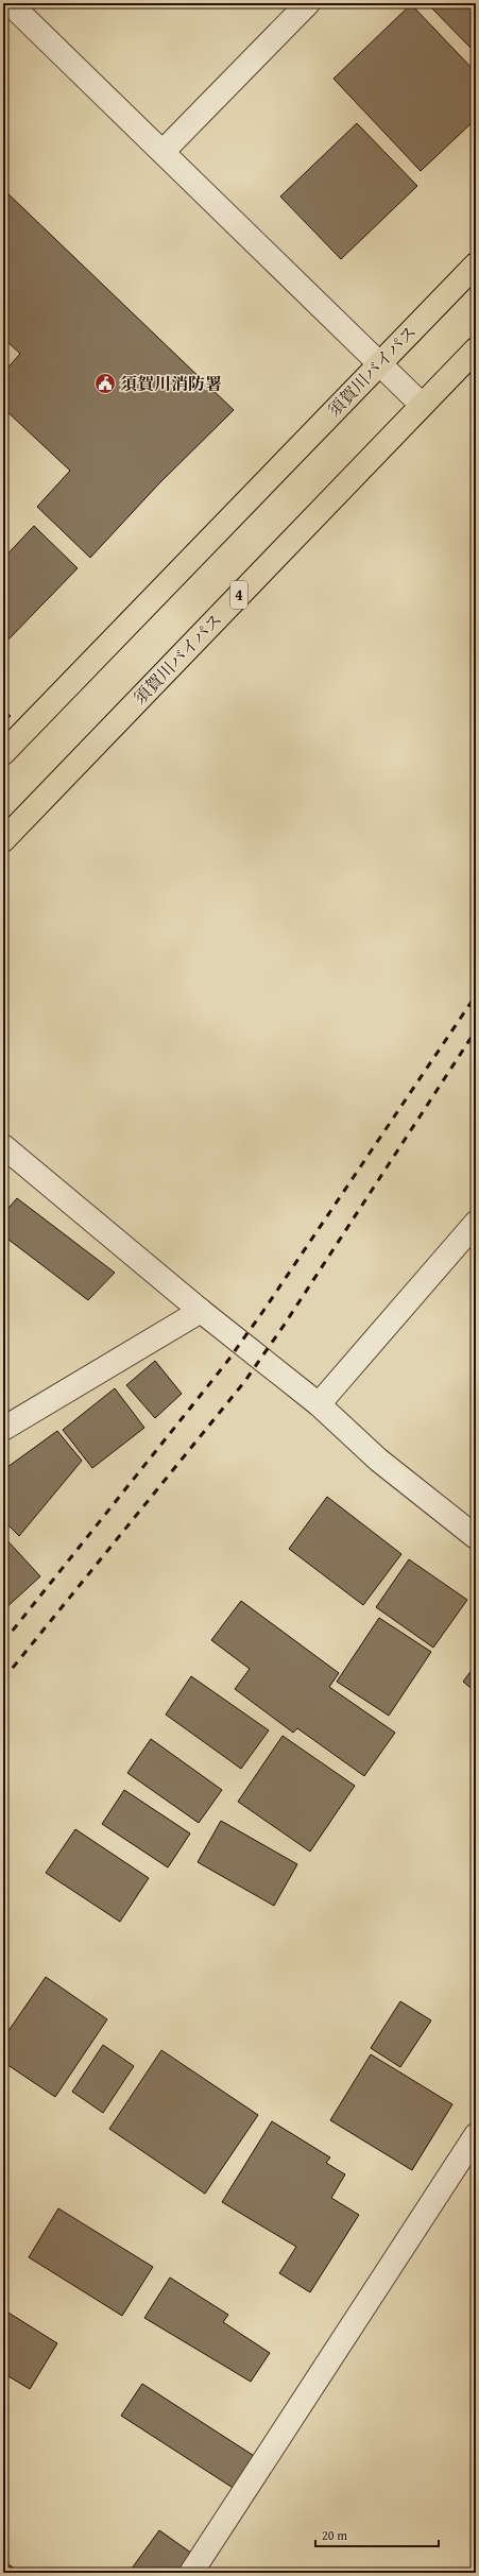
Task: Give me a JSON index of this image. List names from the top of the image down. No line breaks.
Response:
{"streets":{"highway":["須賀川バイパス","4"]},"places":{"public building":["須賀川消防署"]},"scale_bar":"20 m"}
